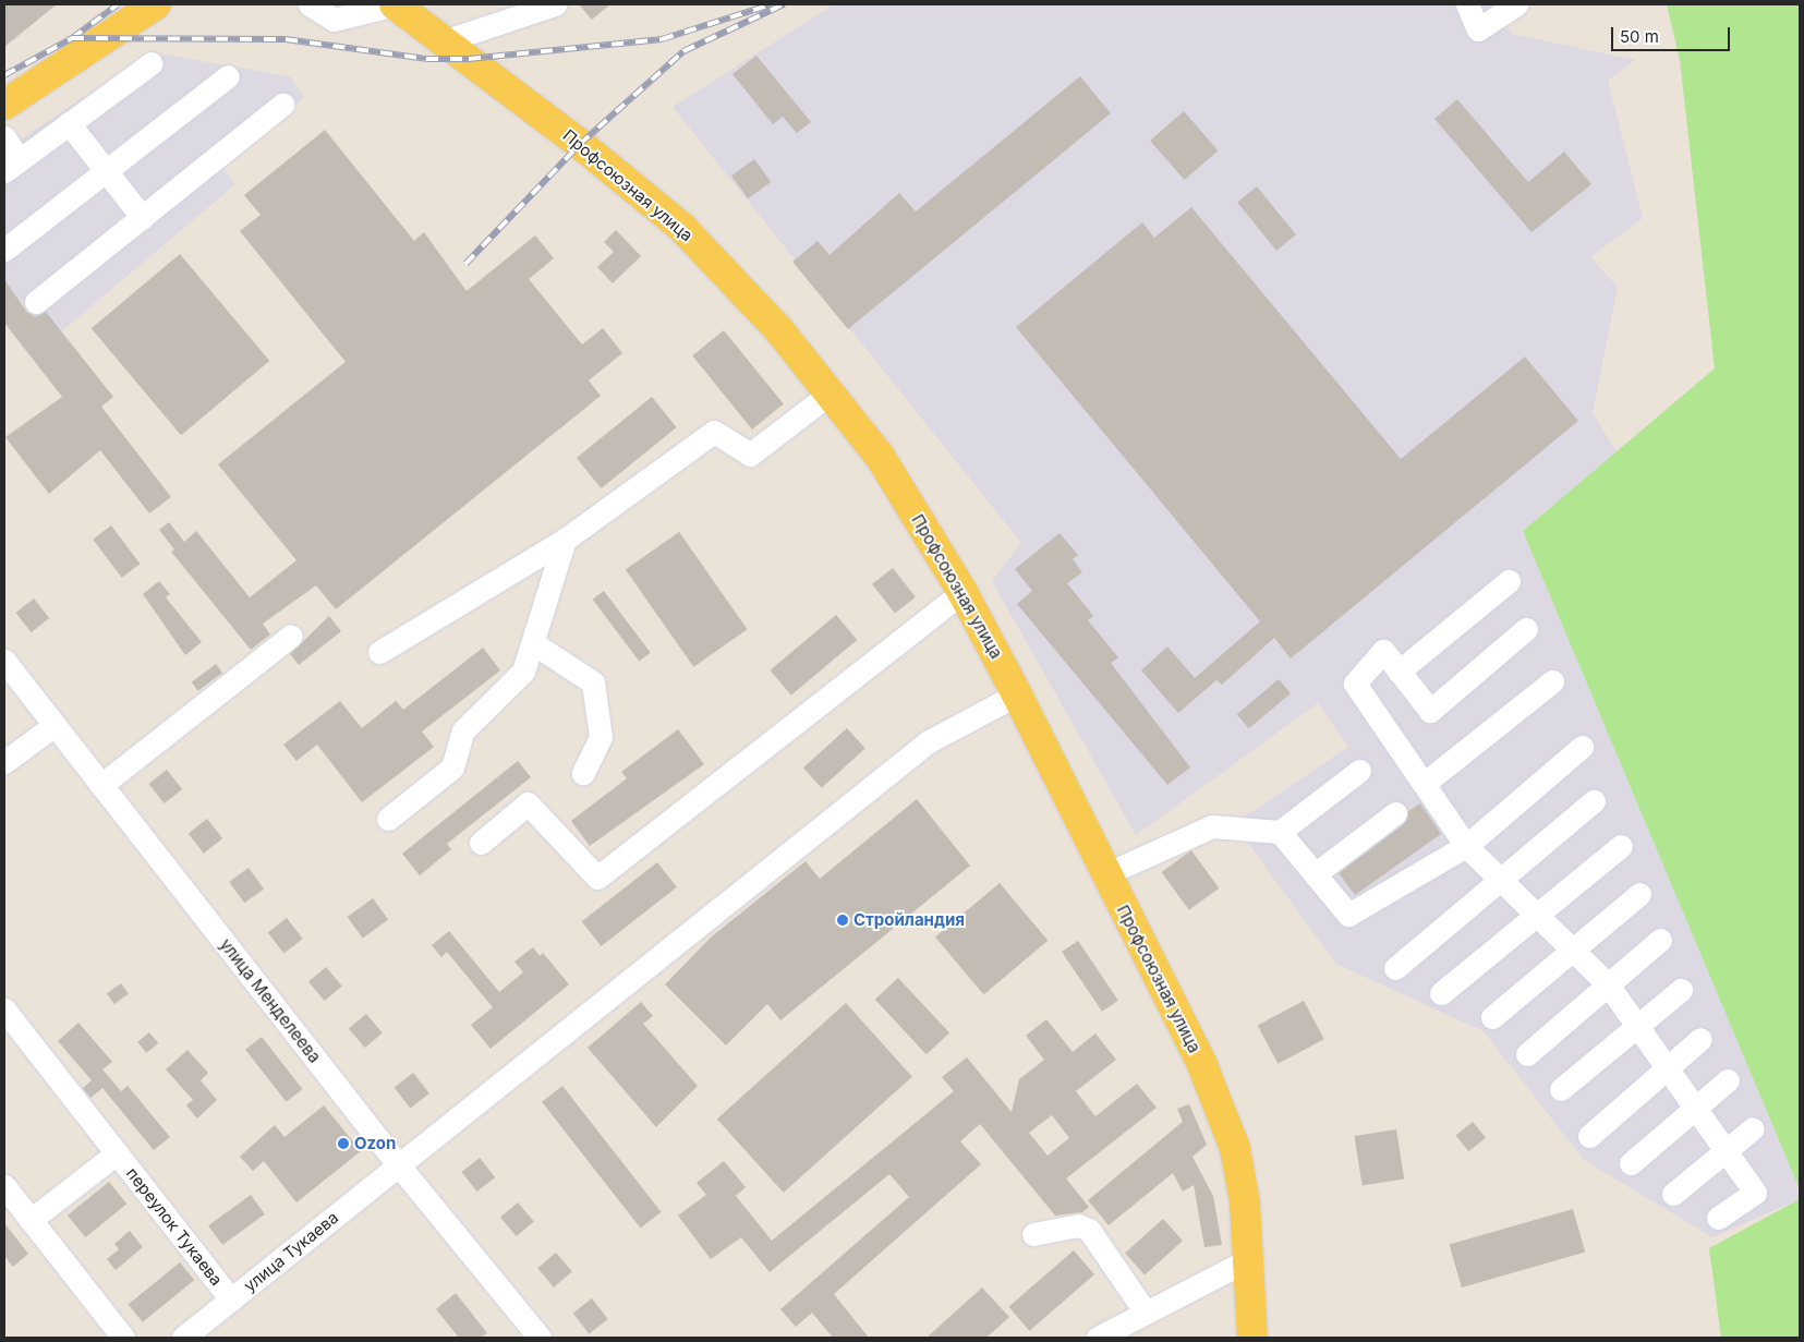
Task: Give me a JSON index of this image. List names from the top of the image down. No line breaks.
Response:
{"streets":{"main road":["Профсоюзная улица"],"street":["улица Менделеева","переулок Тукаева","улица Тукаева"]},"crossings":[["Профсоюзная улица","улица Тукаева"],["улица Менделеева","улица Тукаева"],["переулок Тукаева","улица Тукаева"]],"places":["Стройландия","Ozon"],"scale_bar":"50 m"}
